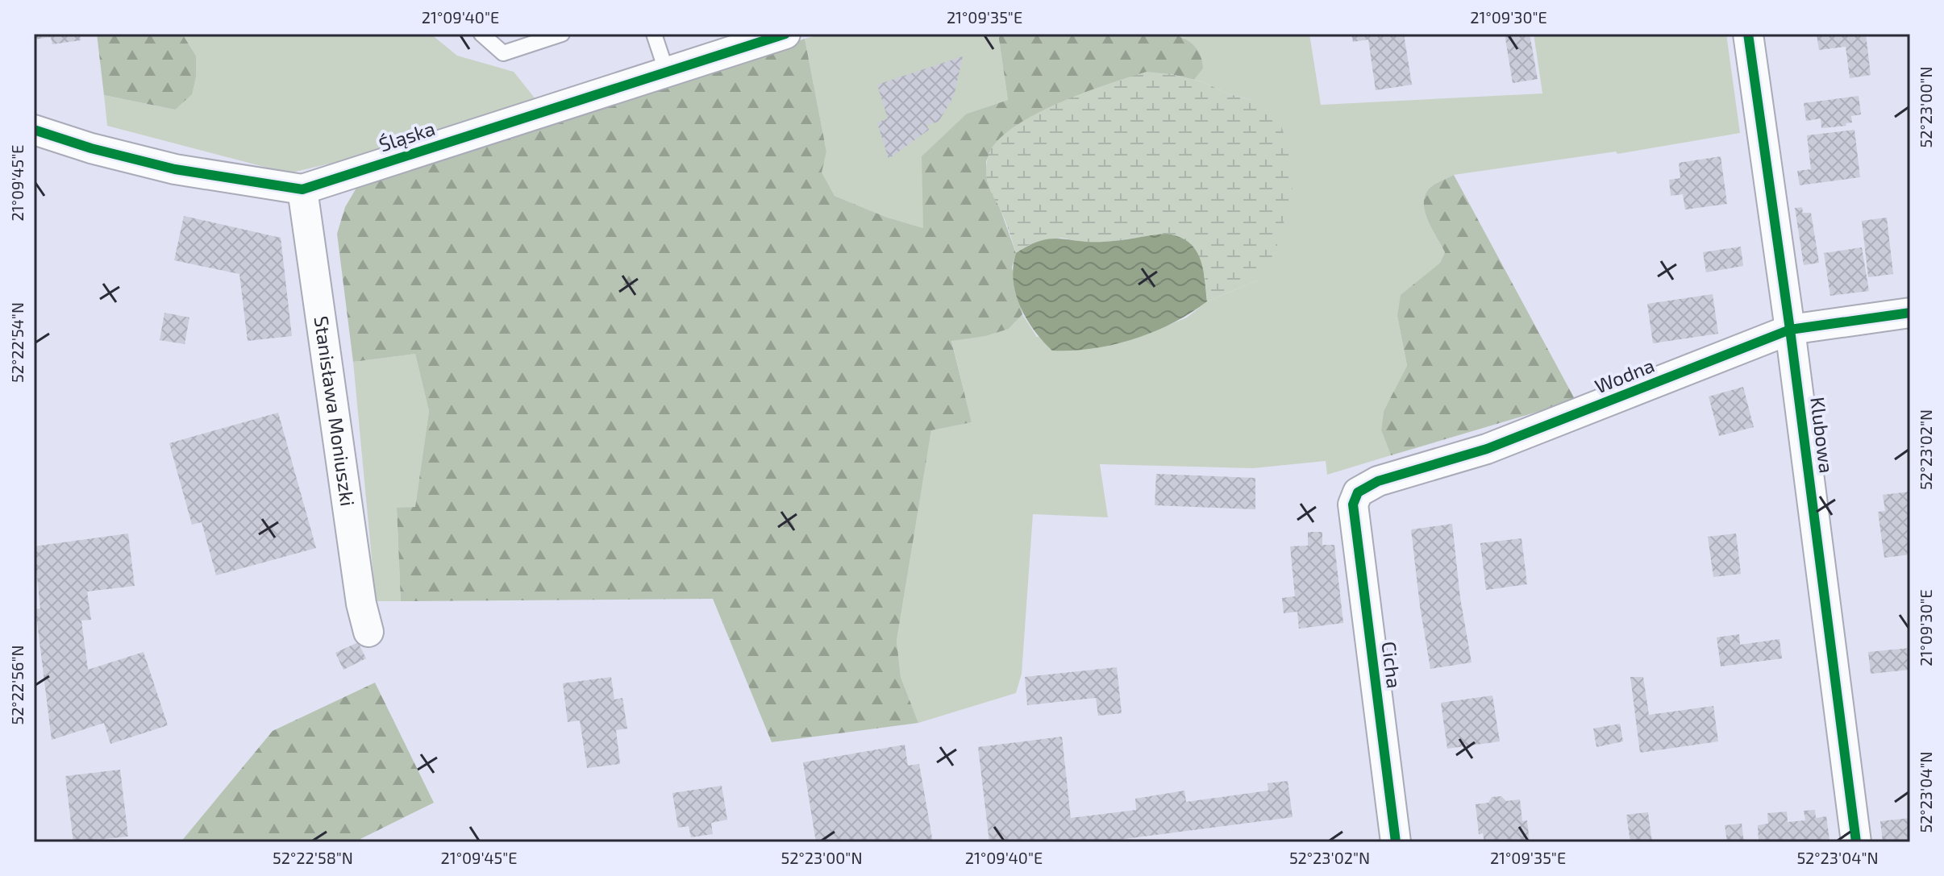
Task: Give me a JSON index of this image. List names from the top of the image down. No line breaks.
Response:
{"streets":{"street":["Śląska","Wodna","Stanisława Moniuszki","Klubowa","Cicha"]},"crossings":[["Śląska","Stanisława Moniuszki"],["Wodna","Klubowa"],["Wodna","Cicha"]],"coordinates":["21°09'40\"E","21°09'35\"E","21°09'30\"E","52°23'00\"N","21°09'45\"E","52°22'54\"N","52°23'02\"N","52°22'56\"N","52°23'04\"N","52°22'58\"N"]}
